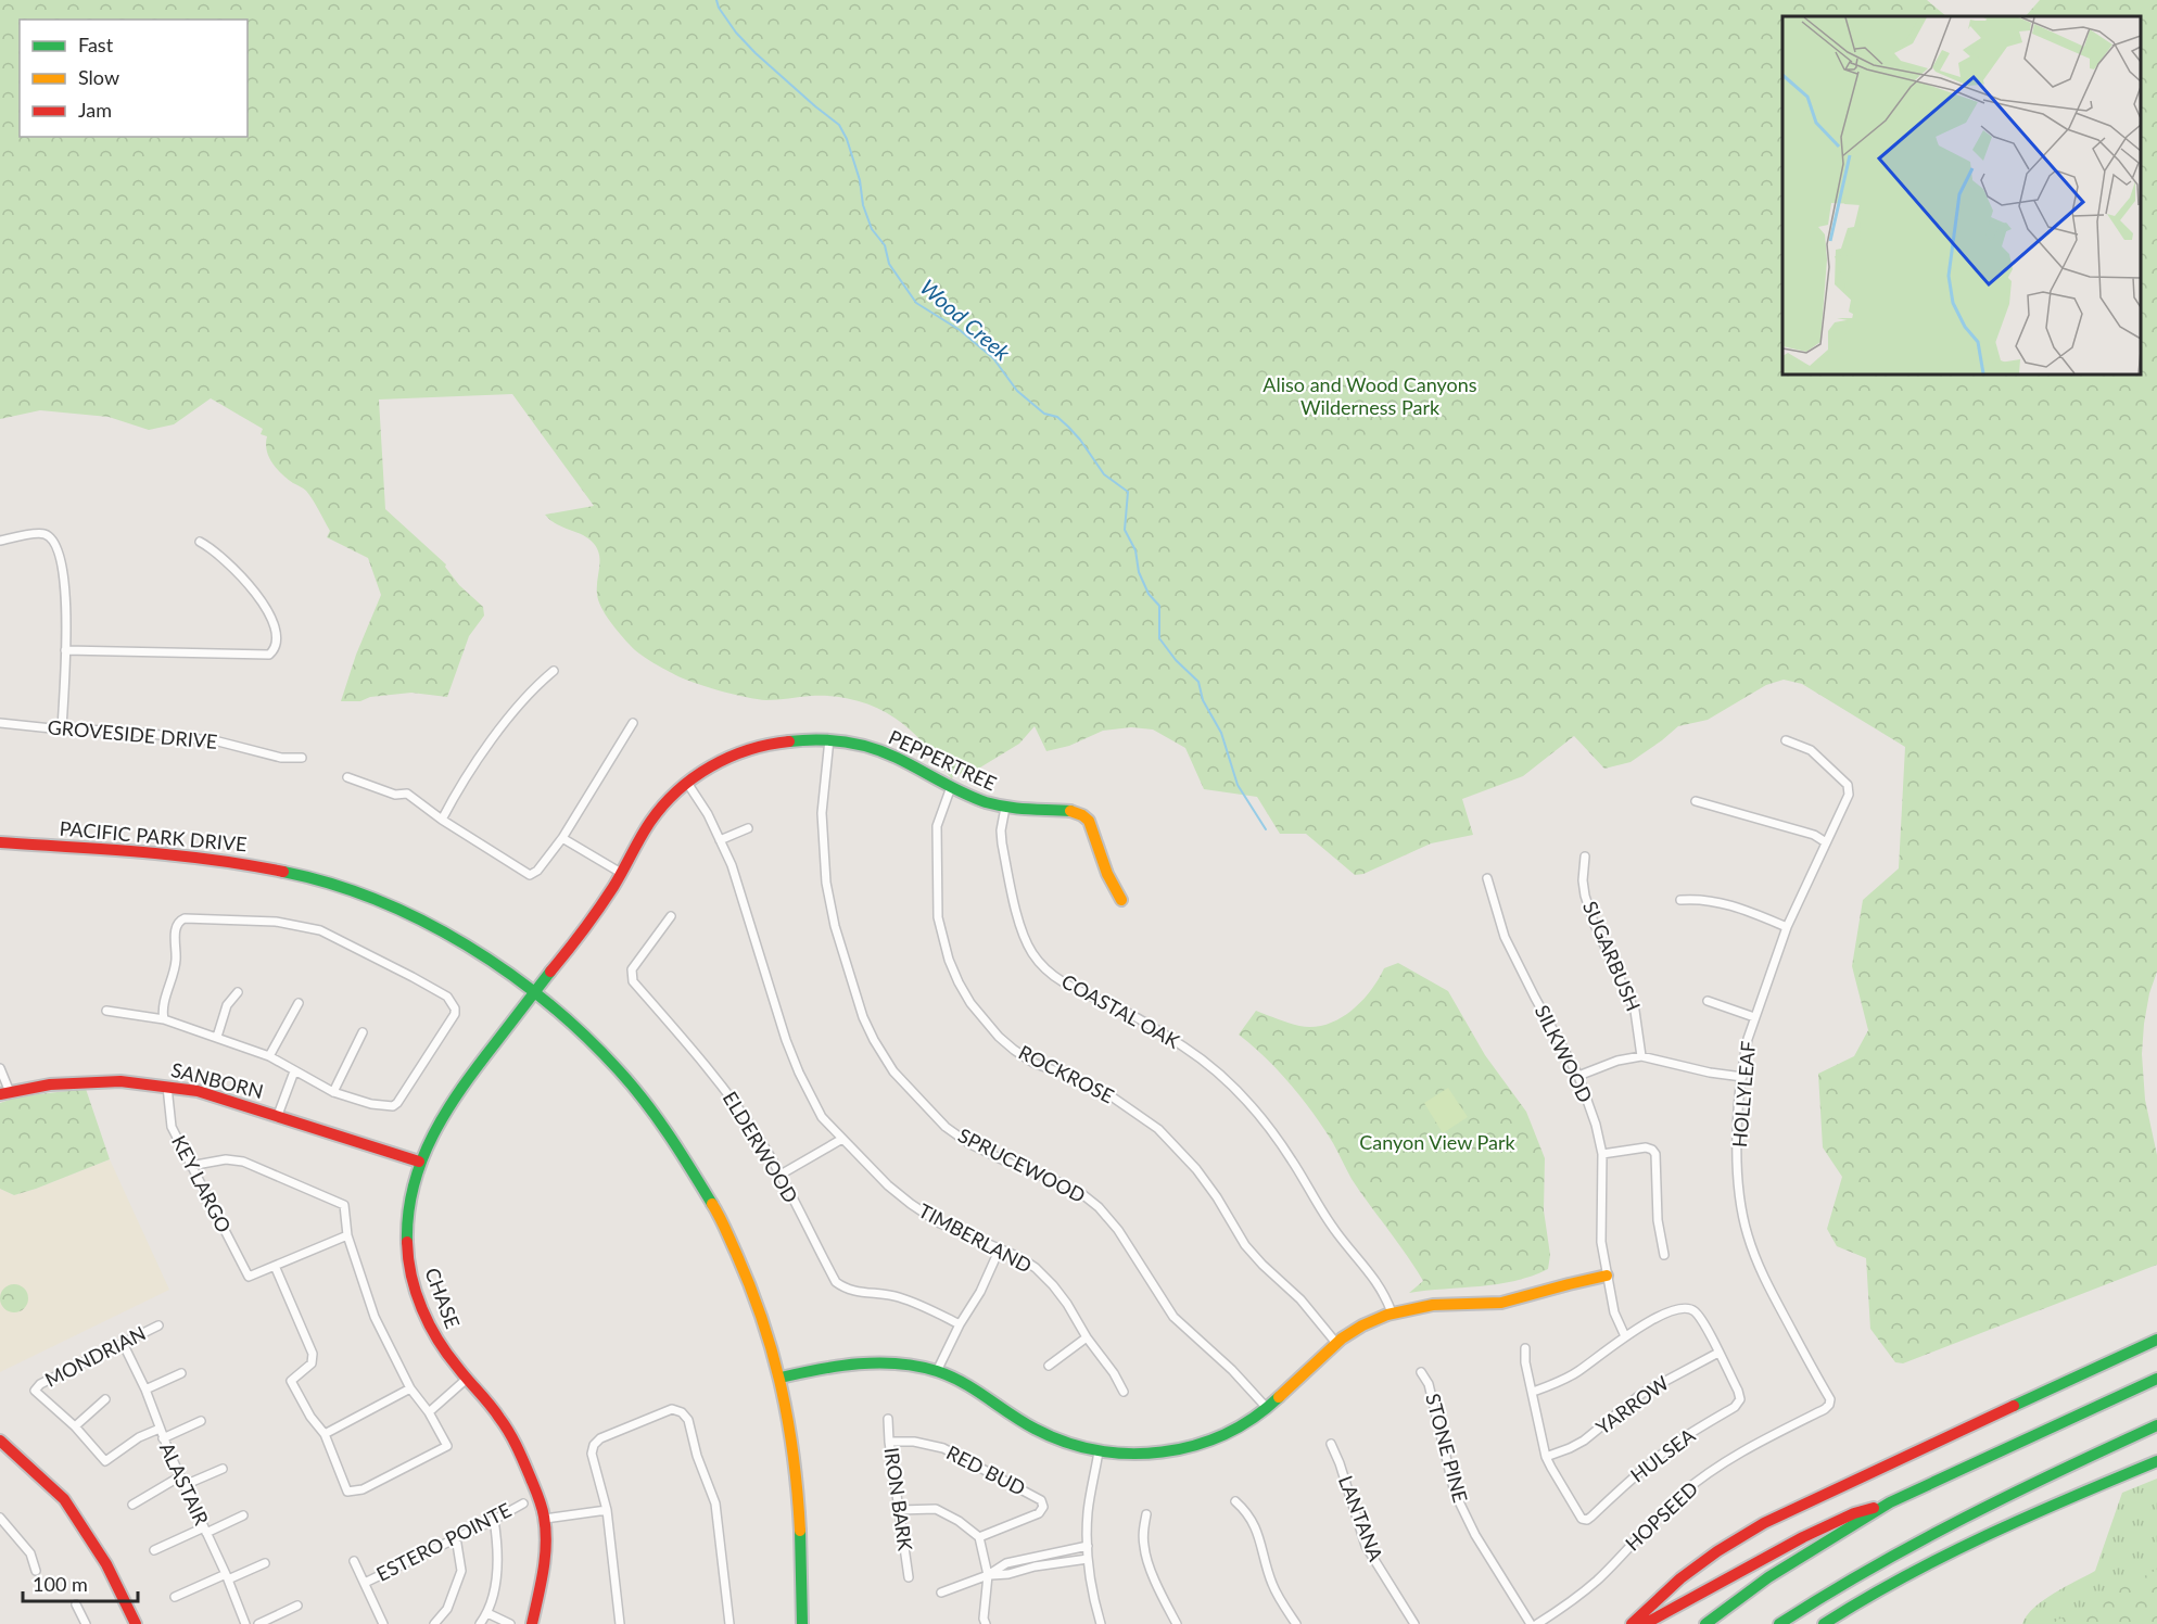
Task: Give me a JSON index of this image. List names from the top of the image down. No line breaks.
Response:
{"streets":{"main road":["PEPPERTREE","PACIFIC PARK DRIVE","SANBORN","CHASE"],"street":["GROVESIDE DRIVE","SUGARBUSH","COASTAL OAK","SILKWOOD","ROCKROSE","HOLLYLEAF","ELDERWOOD","SPRUCEWOOD","KEY LARGO","TIMBERLAND","MONDRIAN","YARROW","STONE PINE","HULSEA","RED BUD","ALASTAIR","IRON BARK","HOPSEED","LANTANA","ESTERO POINTE"]},"crossings":[["PEPPERTREE","PACIFIC PARK DRIVE"],["PEPPERTREE","COASTAL OAK"],["PEPPERTREE","ROCKROSE"],["PEPPERTREE","SPRUCEWOOD"],["PEPPERTREE","TIMBERLAND"],["PEPPERTREE","CHASE"],["PACIFIC PARK DRIVE","CHASE"],["SANBORN","KEY LARGO"],["SANBORN","CHASE"],["HOLLYLEAF","HOPSEED"],["MONDRIAN","ALASTAIR"],["YARROW","HULSEA"],["RED BUD","IRON BARK"]],"water":["Wood Creek"],"parks":["Aliso and Wood Canyons Wilderness Park","Canyon View Park"],"legend":["Fast","Slow","Jam"],"scale_bar":"100 m"}
